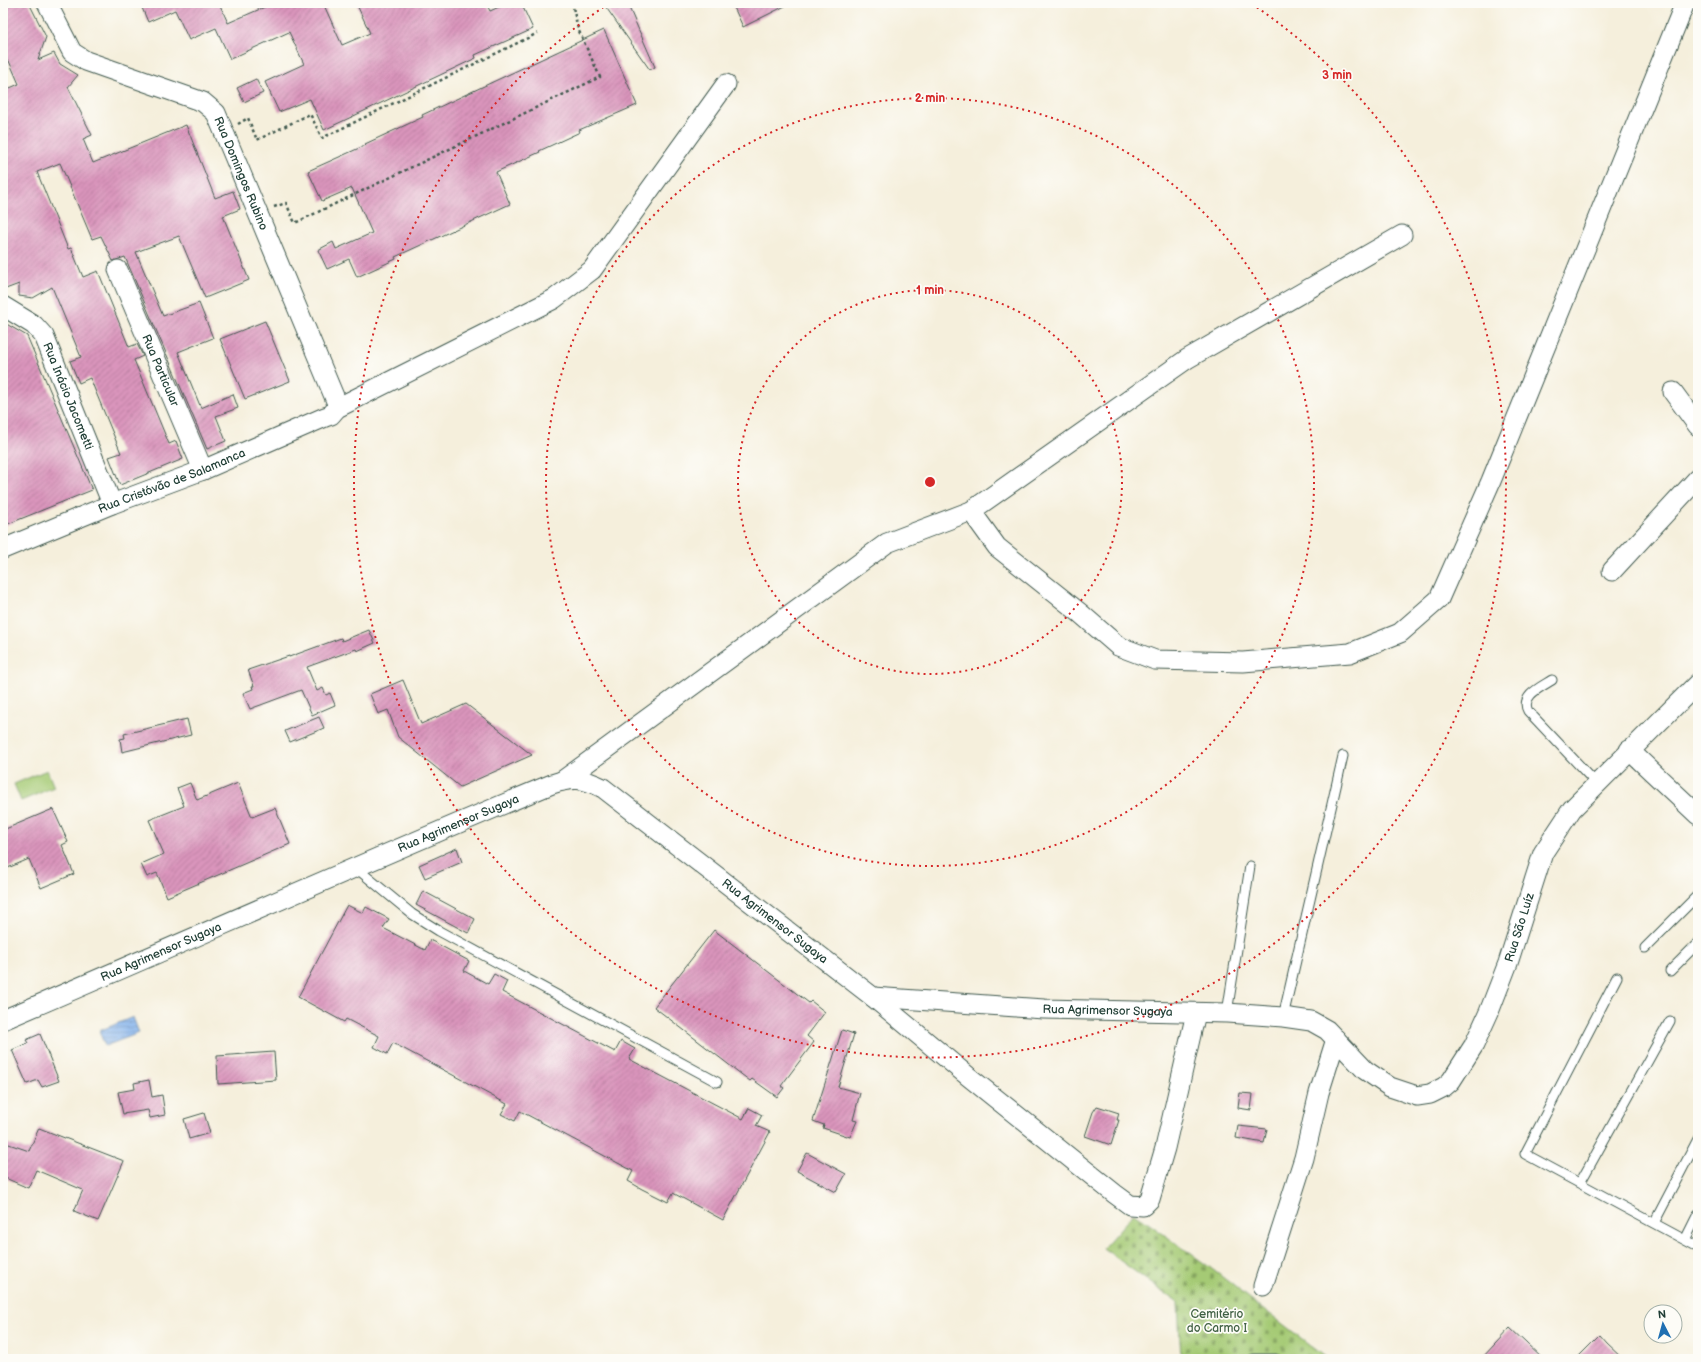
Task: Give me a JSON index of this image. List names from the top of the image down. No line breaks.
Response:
{"streets":{"street":["Rua Domingos Rubino","Rua Particular","Rua Inácio Jacometti","Rua Cristóvão de Salamanca","Rua Agrimensor Sugaya","Rua São Luíz"]},"crossings":[["Rua Domingos Rubino","Rua Cristóvão de Salamanca"],["Rua Particular","Rua Cristóvão de Salamanca"],["Rua Inácio Jacometti","Rua Cristóvão de Salamanca"],["Rua Agrimensor Sugaya","Rua São Luíz"]],"parks":["Cemitério do Carmo I"],"north":"top","rings":["3 min","2 min","1 min"]}
